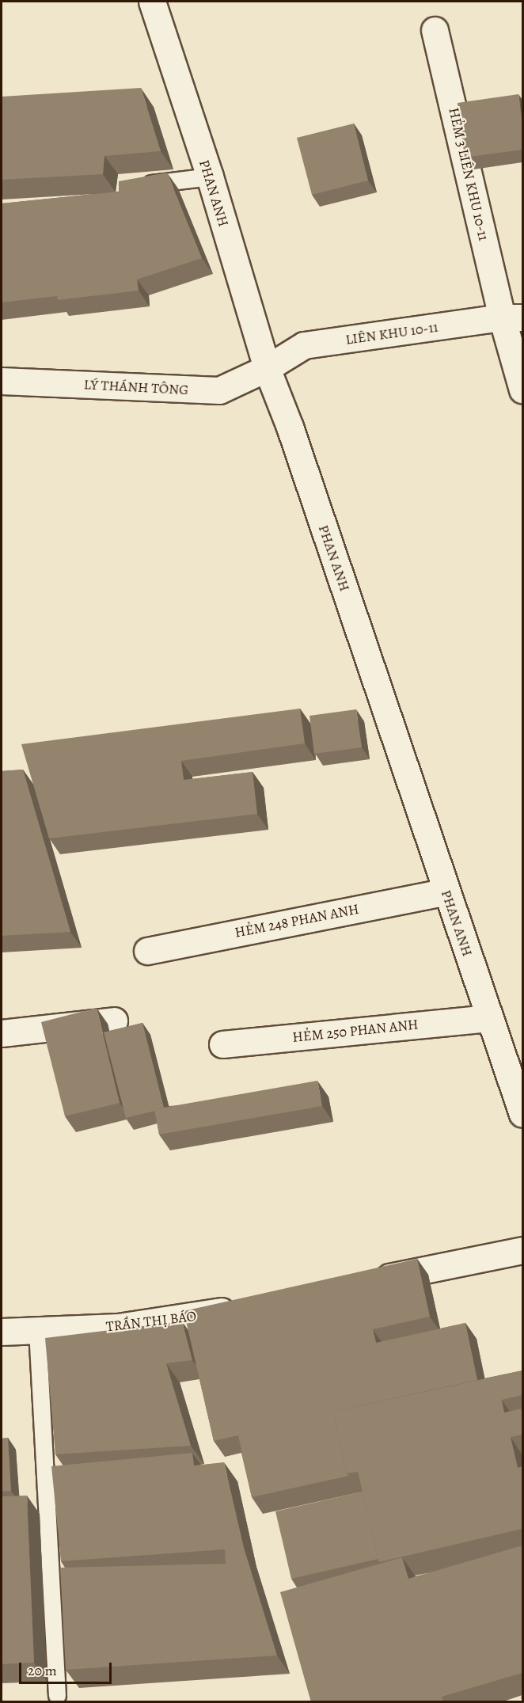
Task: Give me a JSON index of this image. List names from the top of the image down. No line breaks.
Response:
{"streets":{"street":["HẺM 3 LIÊN KHU 10-11","PHAN ANH","LIÊN KHU 10-11","LÝ THÁNH TÔNG","HẺM 248 PHAN ANH","HẺM 250 PHAN ANH","TRẦN THỊ BÁO"]},"crossings":[["HẺM 3 LIÊN KHU 10-11","LIÊN KHU 10-11"],["PHAN ANH","LIÊN KHU 10-11"],["PHAN ANH","LÝ THÁNH TÔNG"],["PHAN ANH","HẺM 248 PHAN ANH"],["PHAN ANH","HẺM 250 PHAN ANH"],["LIÊN KHU 10-11","LÝ THÁNH TÔNG"]],"scale_bar":"20 m"}
